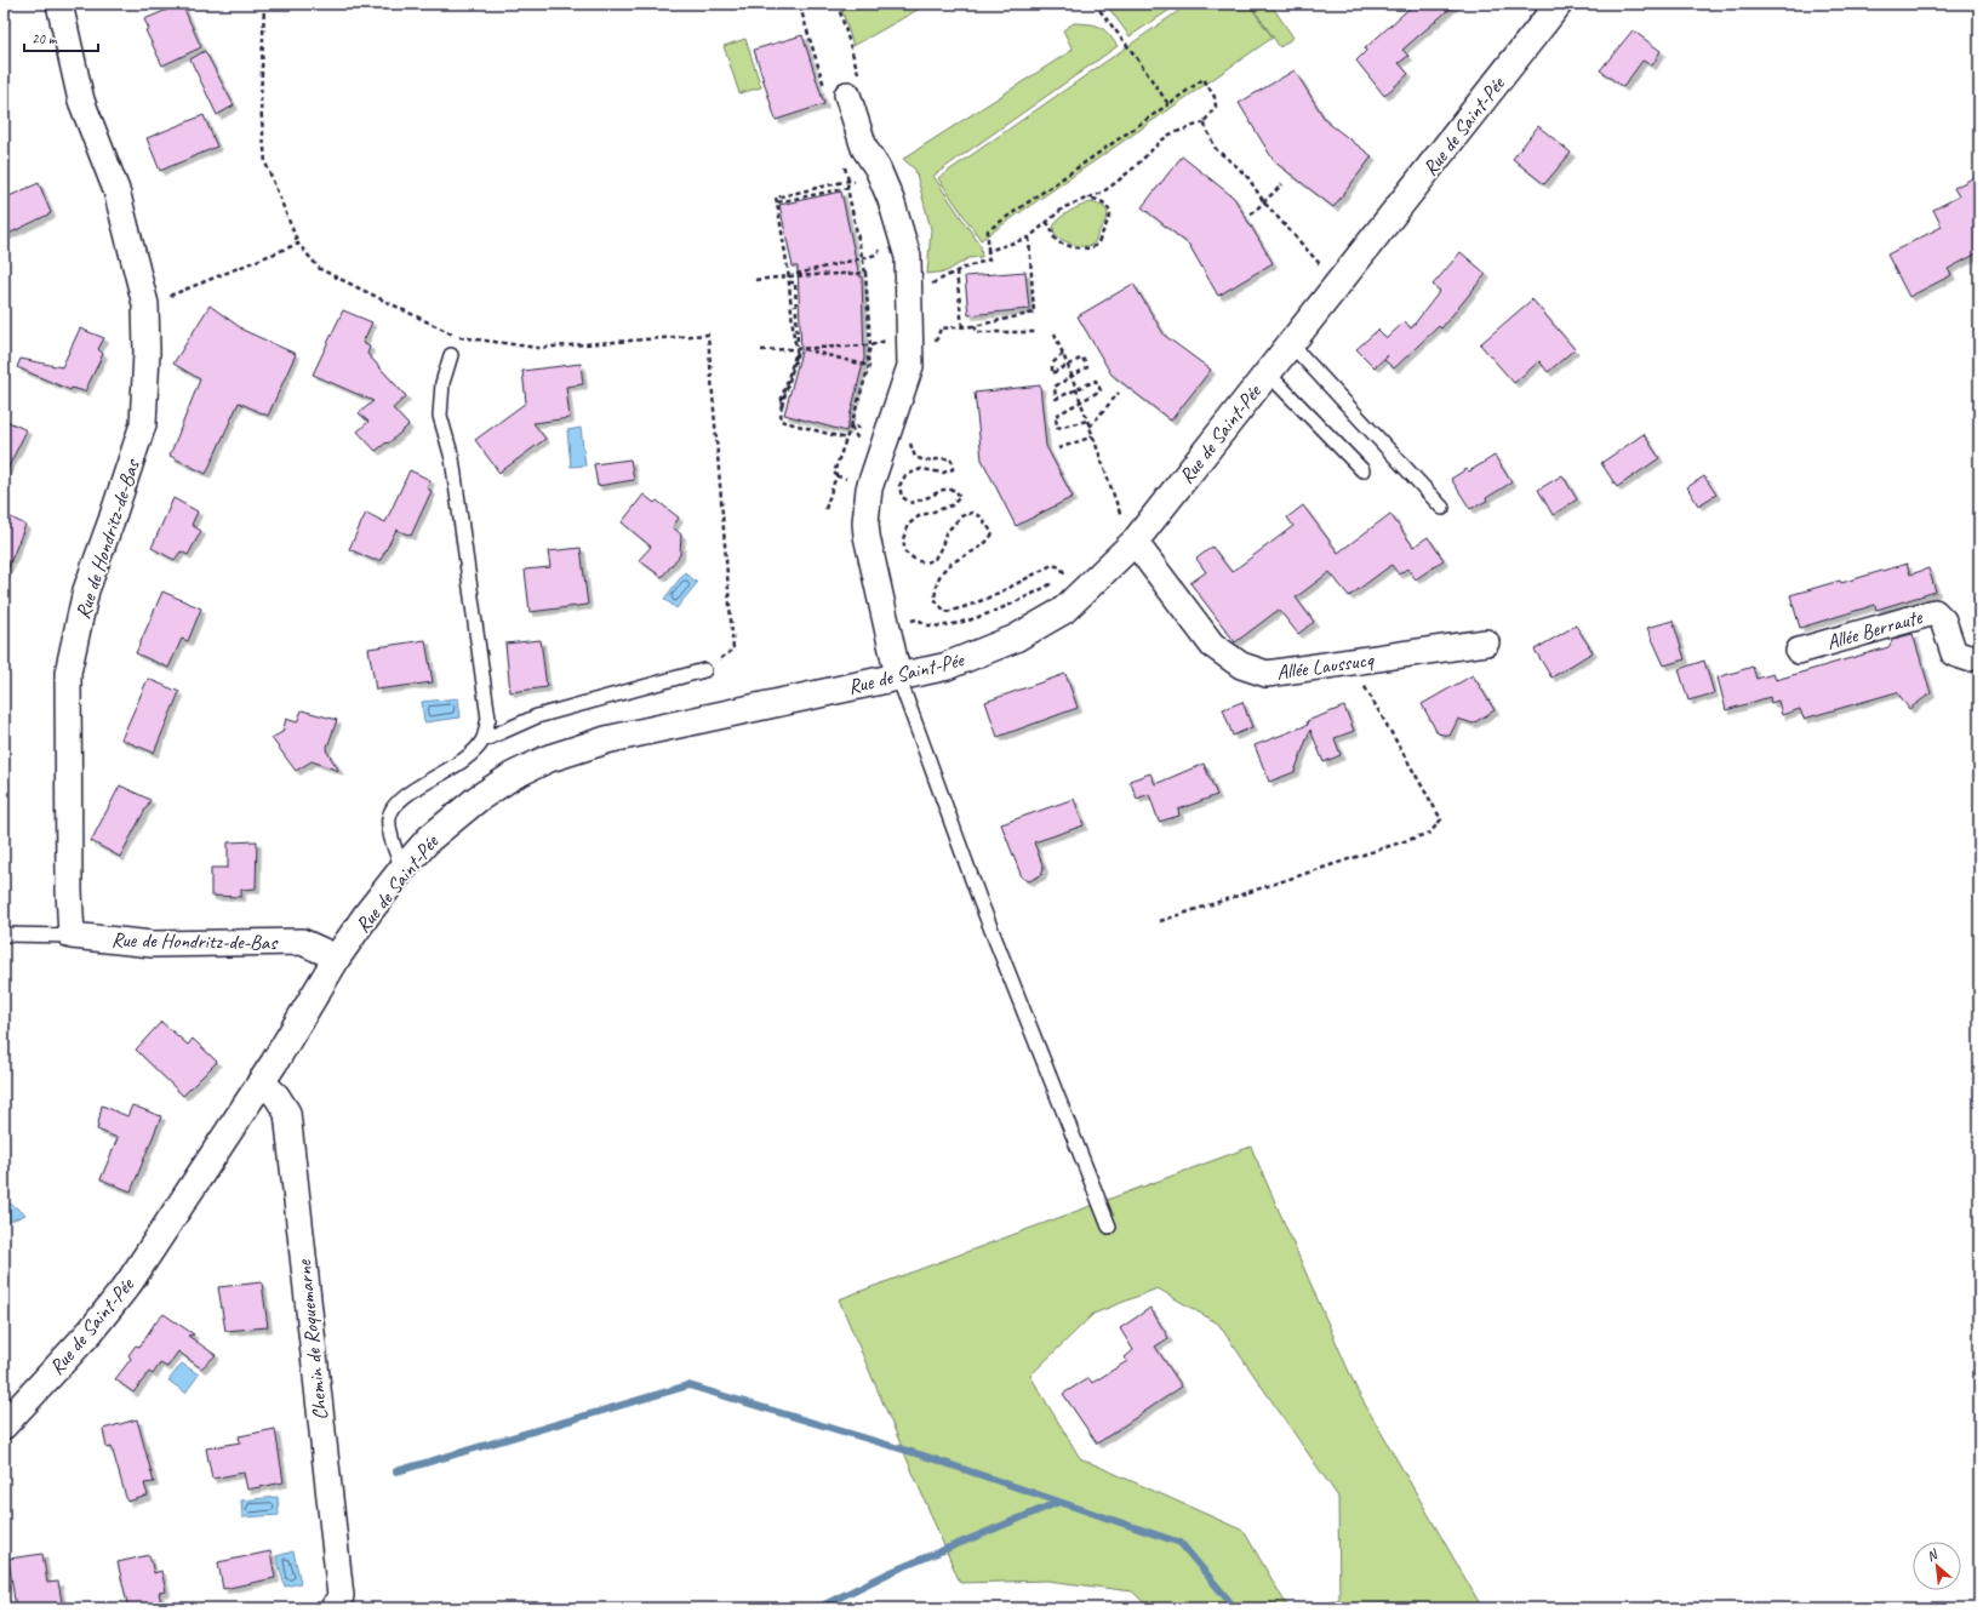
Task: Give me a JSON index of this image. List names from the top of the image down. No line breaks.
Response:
{"streets":{"main road":["Rue de Saint-Pée"],"street":["Rue de Hondritz-de-Bas","Allée Berraute","Allée Laussucq","Chemin de Roquemarne"]},"crossings":[["Rue de Saint-Pée","Rue de Hondritz-de-Bas"],["Rue de Saint-Pée","Allée Laussucq"],["Rue de Saint-Pée","Chemin de Roquemarne"]],"scale_bar":"20 m","north":"top left"}
